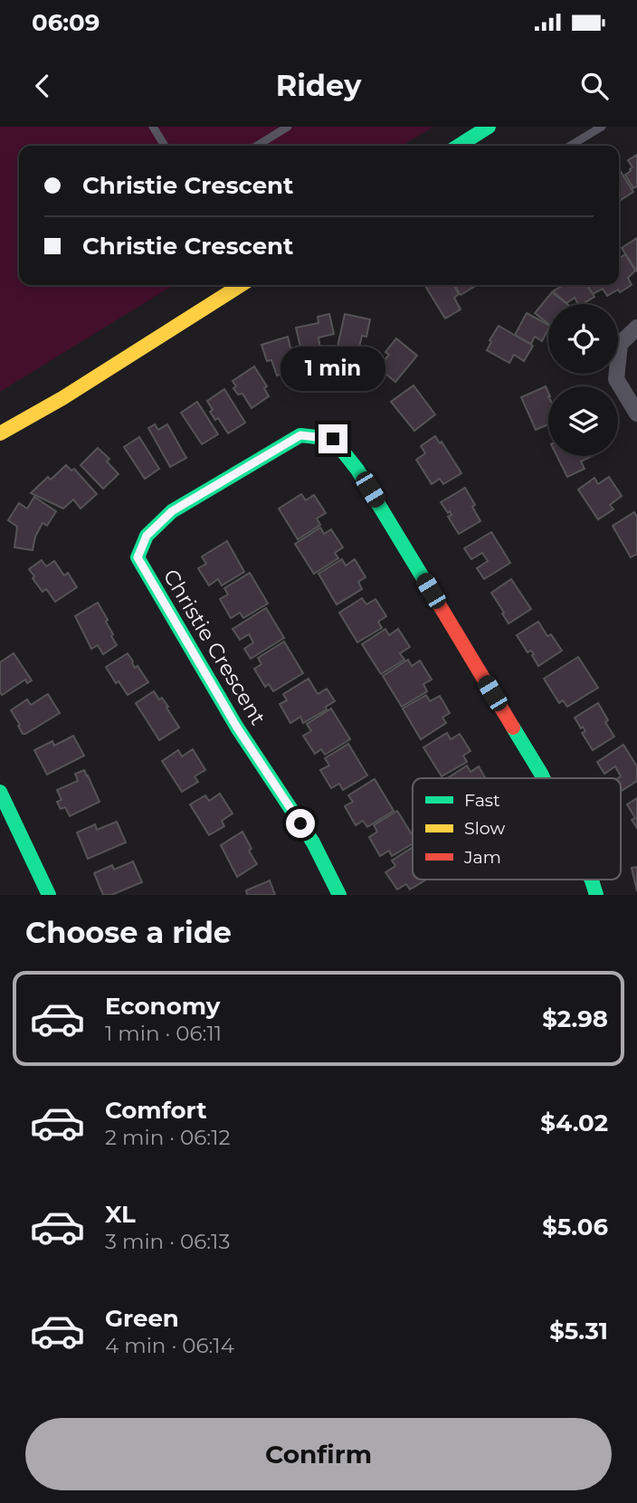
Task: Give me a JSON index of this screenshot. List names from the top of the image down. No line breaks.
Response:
{"streets":{"street":["Christie Crescent"]},"legend":["Fast","Slow","Jam"],"page":{"status":"06:09","header":"Ridey","banner":["Christie Crescent","Christie Crescent"],"bubble":"1 min","heading":"Choose a ride","list":[{"name":"Economy","note":"1 min · 06:11","value":"$2.98"},{"name":"Comfort","note":"2 min · 06:12","value":"$4.02"},{"name":"XL","note":"3 min · 06:13","value":"$5.06"},{"name":"Green","note":"4 min · 06:14","value":"$5.31"}],"buttons":"Confirm"}}
